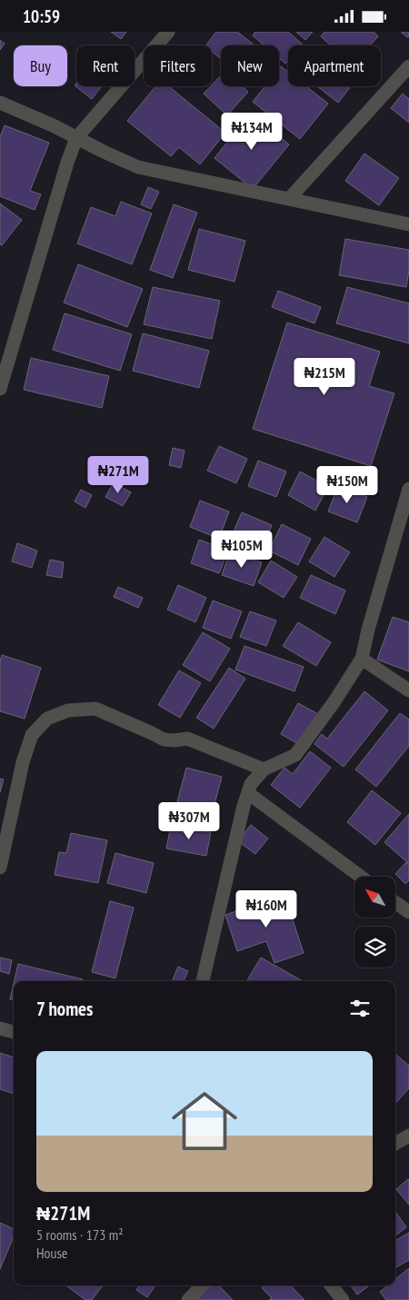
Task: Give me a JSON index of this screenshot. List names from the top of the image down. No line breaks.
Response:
{"north":"top left","page":{"status":"10:59","chip":["Buy","Rent","Filters","New","Apartment"],"price":["₦134M","₦215M","₦271M","₦150M","₦105M","₦307M","₦160M"],"heading":"7 homes","list":[{"name":"₦271M","note":"5 rooms · 173 m² · House"}]}}
